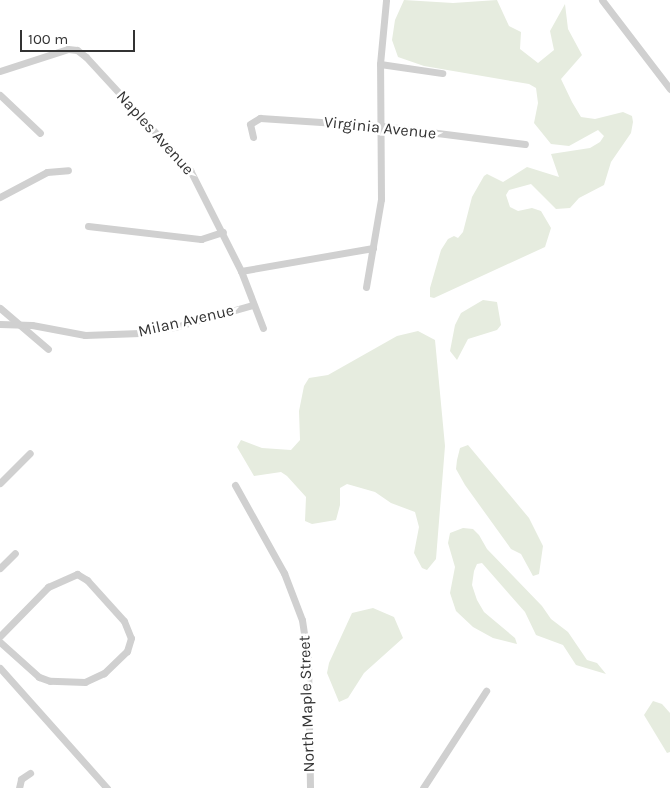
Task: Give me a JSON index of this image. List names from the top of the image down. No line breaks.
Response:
{"streets":{"street":["Virginia Avenue","Naples Avenue","Milan Avenue","North Maple Street"]},"crossings":[["Naples Avenue","Milan Avenue"]],"scale_bar":"100 m"}
